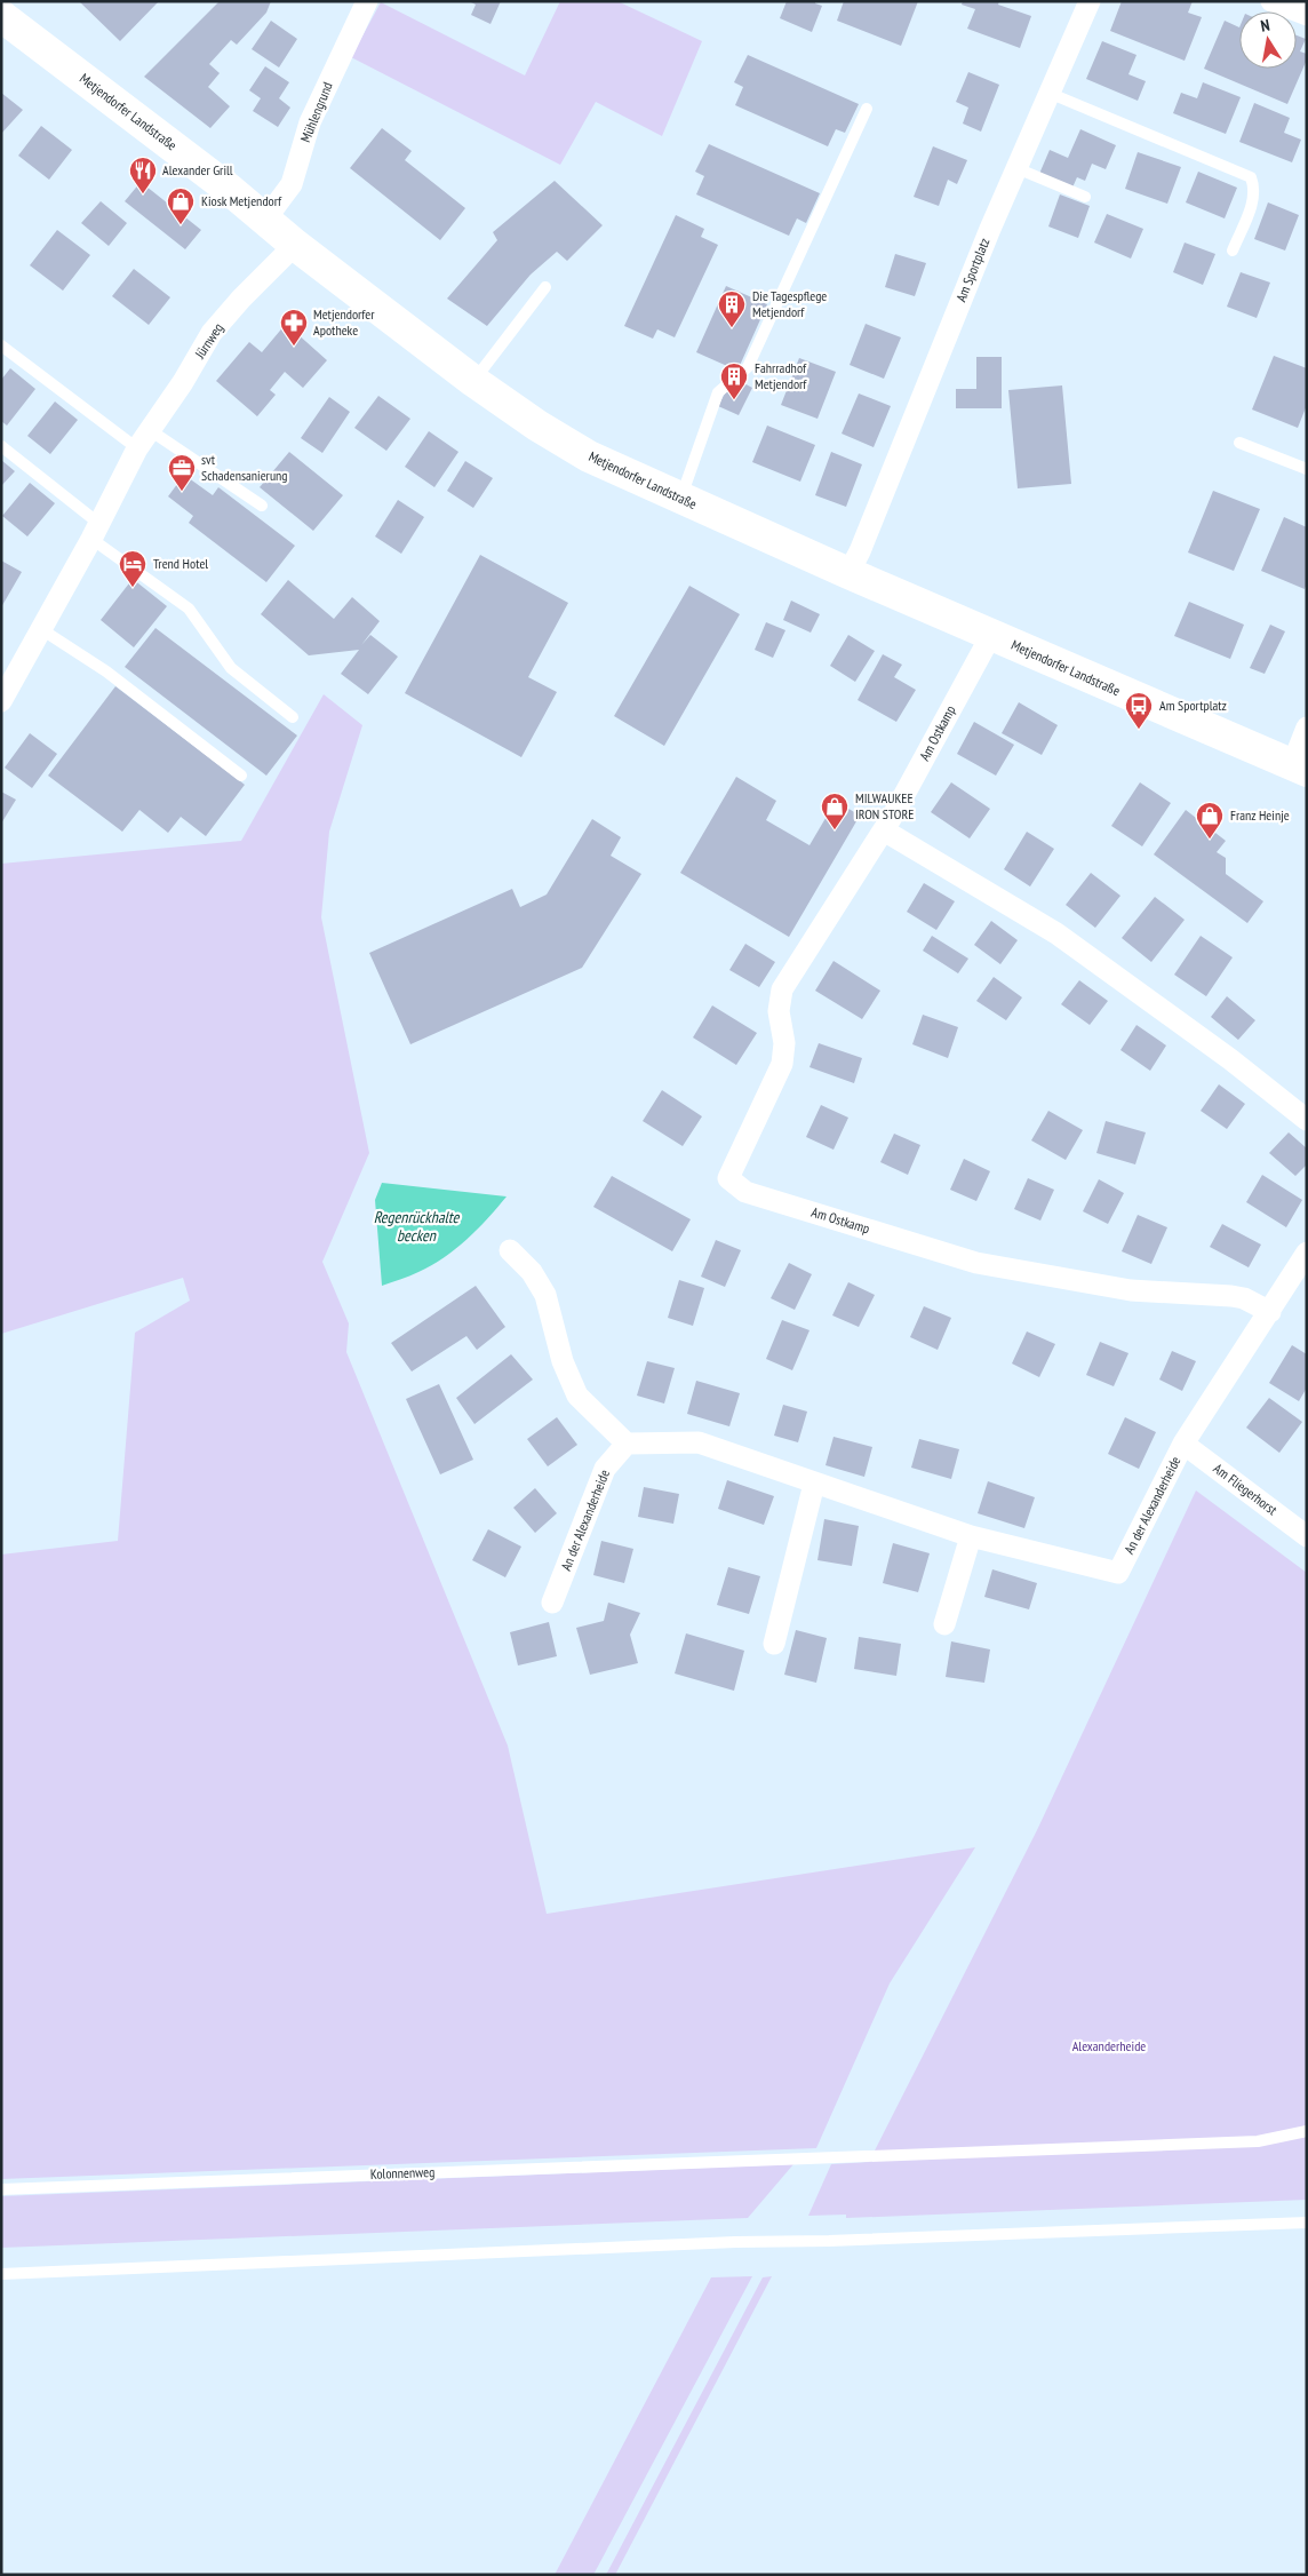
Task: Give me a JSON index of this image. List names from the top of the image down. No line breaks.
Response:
{"streets":{"main road":["Metjendorfer Landstraße"],"street":["Mühlengrund","Am Sportplatz","Jürnweg","Am Ostkamp","Am Fliegerhorst","An der Alexanderheide"],"lane":["Kolonnenweg"]},"crossings":[["Metjendorfer Landstraße","Mühlengrund"],["Metjendorfer Landstraße","Am Sportplatz"],["Metjendorfer Landstraße","Jürnweg"],["Metjendorfer Landstraße","Am Ostkamp"],["Am Ostkamp","An der Alexanderheide"],["Am Fliegerhorst","An der Alexanderheide"]],"water":["Regenrückhalte becken"],"parks":["Alexanderheide"],"places":{"restaurant":["Alexander Grill"],"shop":["Kiosk Metjendorf","MILWAUKEE IRON STORE","Franz Heinje"],"building":["Die Tagespflege Metjendorf","Fahrradhof Metjendorf"],"pharmacy":["Metjendorfer Apotheke"],"office":["svt Schadensanierung"],"hotel":["Trend Hotel"],"bus stop":["Am Sportplatz"]},"north":"top"}
